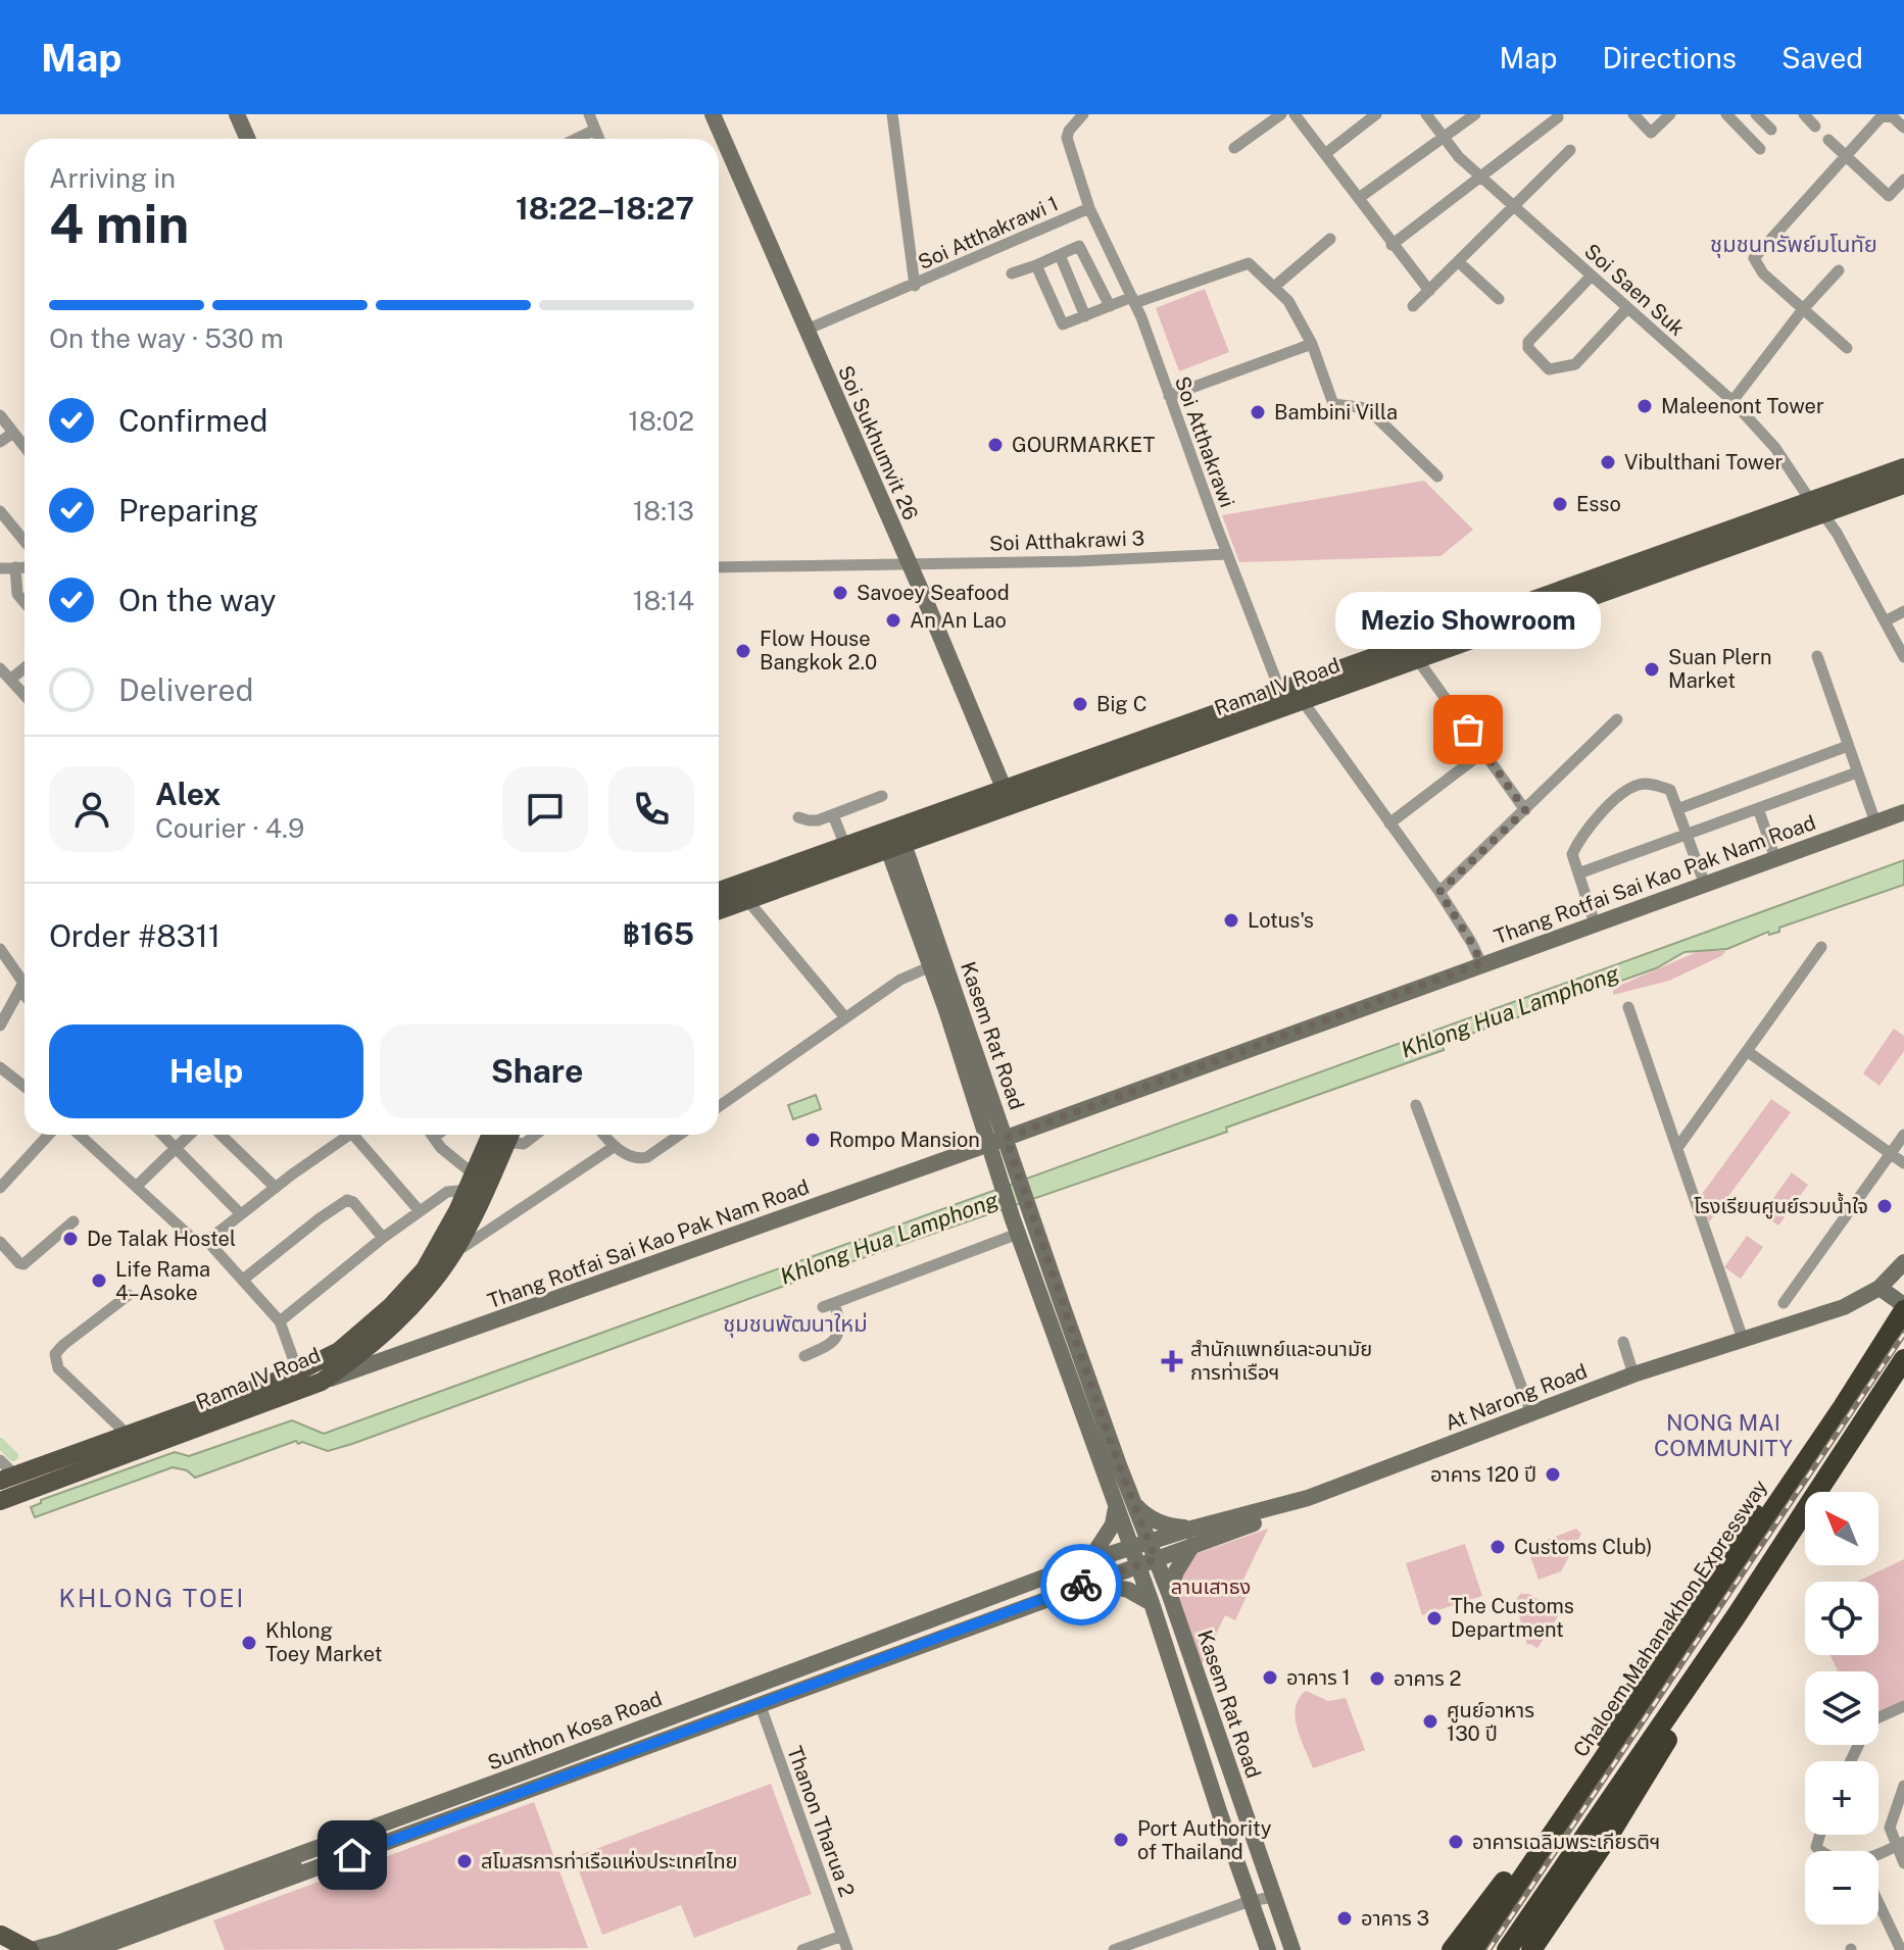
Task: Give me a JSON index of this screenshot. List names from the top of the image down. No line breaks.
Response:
{"streets":{"highway":["Chaloem Mahanakhon Expressway"],"main road":["Rama IV Road"],"street":["Soi Atthakrawi 1","Soi Saen Suk","Soi Atthakrawi","Soi Sukhumvit 26","Soi Atthakrawi 3","Thang Rotfai Sai Kao Pak Nam Road","Kasem Rat Road","At Narong Road","Sunthon Kosa Road","Thanon Tharua 2"]},"crossings":[["Soi Atthakrawi 1","Soi Atthakrawi"],["Soi Atthakrawi 1","Soi Sukhumvit 26"],["Soi Saen Suk","Rama IV Road"],["Soi Atthakrawi","Soi Atthakrawi 3"],["Soi Atthakrawi","Rama IV Road"],["Soi Atthakrawi","Thang Rotfai Sai Kao Pak Nam Road"],["Soi Sukhumvit 26","Soi Atthakrawi 3"],["Soi Sukhumvit 26","Rama IV Road"],["Rama IV Road","Thang Rotfai Sai Kao Pak Nam Road"],["Rama IV Road","Kasem Rat Road"],["Thang Rotfai Sai Kao Pak Nam Road","Kasem Rat Road"],["Kasem Rat Road","At Narong Road"],["Kasem Rat Road","Sunthon Kosa Road"],["At Narong Road","Sunthon Kosa Road"],["Sunthon Kosa Road","Thanon Tharua 2"]],"districts":["ชุมชนทรัพย์มโนทัย","ชุมชนพัฒนาใหม่","NONG MAI COMMUNITY","KHLONG TOEI"],"water":["Khlong Hua Lamphong"],"parks":["ลานเสาธง"],"places":{"other":["Maleenont Tower","Bambini Villa","GOURMARKET","Vibulthani Tower","Esso","Savoey Seafood","An An Lao","Flow House Bangkok 2.0","Suan Plern Market","Big C","Mezio Showroom","Lotus's","Rompo Mansion","โรงเรียนศูนย์รวมน้ำใจ","De Talak Hostel","Life Rama 4–Asoke","อาคาร 120 ปี","Customs Club)","The Customs Department","Khlong Toey Market","อาคาร 1","อาคาร 2","ศูนย์อาหาร 130 ปี","Port Authority of Thailand","อาคารเฉลิมพระเกียรติฯ","สโมสรการท่าเรือแห่งประเทศไทย","อาคาร 3"],"health":["สำนักแพทย์และอนามัย การท่าเรือฯ"]},"north":"top left","page":{"header":"Map","nav":["Map","Directions","Saved"],"heading":["4 min","Arriving in","18:22–18:27"],"panel":["Alex","Courier · 4.9","Order #8311","฿165"],"bar":"On the way · 530 m","list":[["Confirmed","18:02"],["Preparing","18:13"],["On the way","18:14"],"Delivered"],"bubble":"Mezio Showroom","buttons":["Help","Share"],"map_buttons":["+","−"]}}
